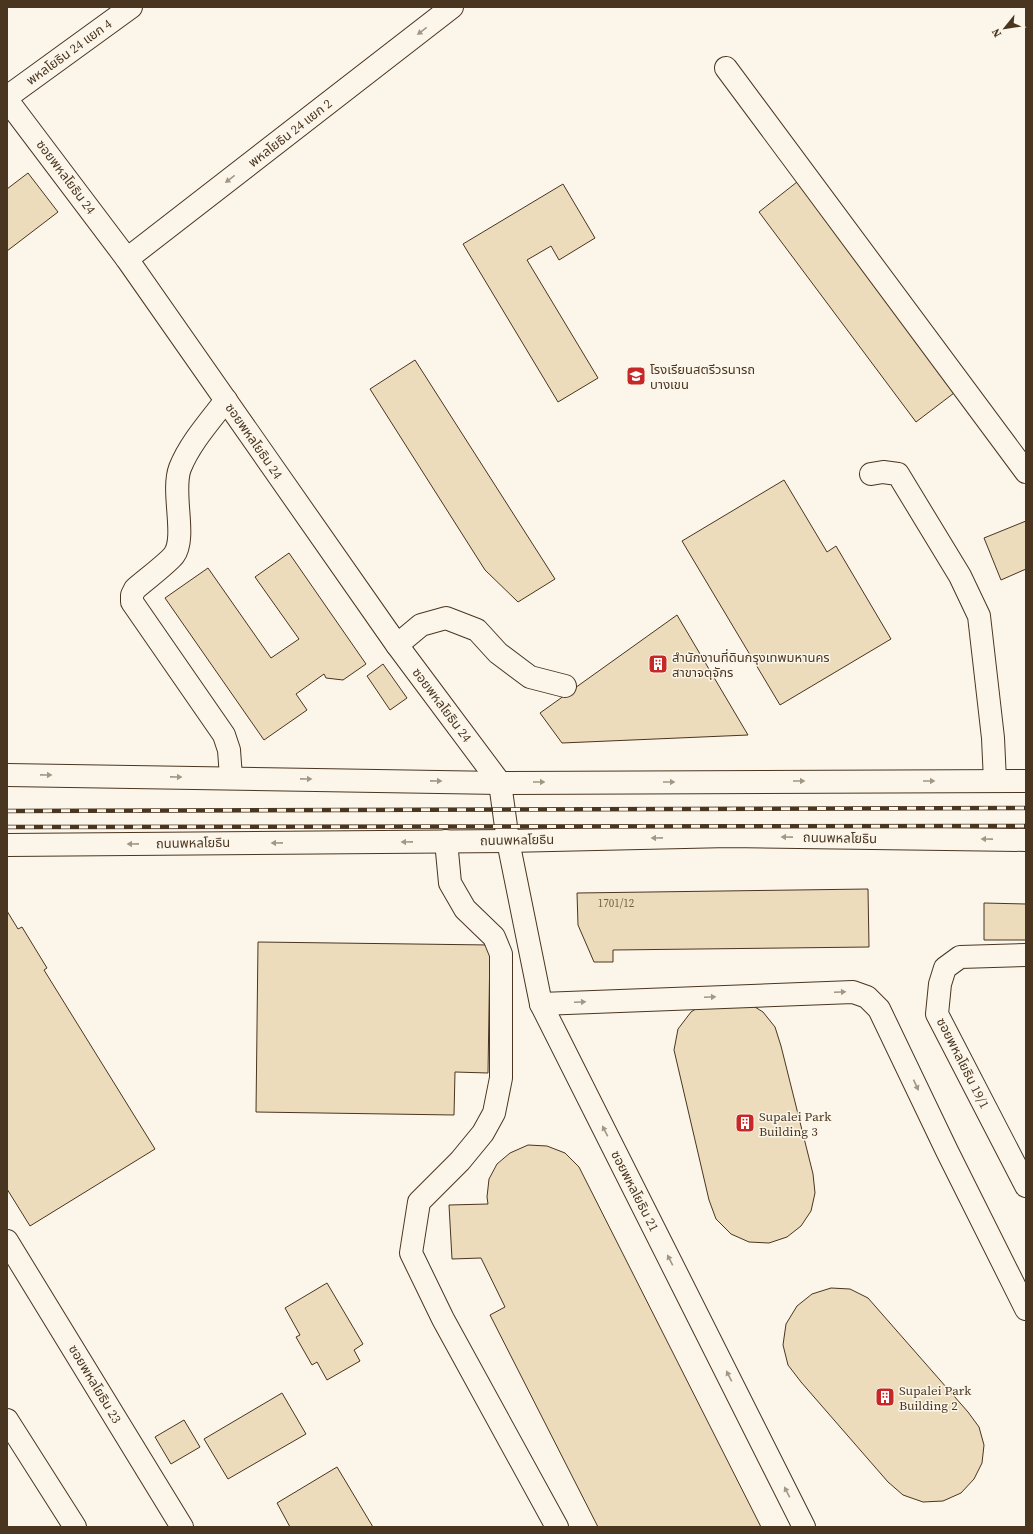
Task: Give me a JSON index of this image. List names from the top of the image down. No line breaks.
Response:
{"streets":{"street":["พหลโยธิน 24 แยก 4","พหลโยธิน 24 แยก 2","ซอยพหลโยธิน 24","ถนนพหลโยธิน","ซอยพหลโยธิน 19/1","ซอยพหลโยธิน 21","ซอยพหลโยธิน 23"]},"crossings":[["พหลโยธิน 24 แยก 2","ซอยพหลโยธิน 24"],["ซอยพหลโยธิน 24","ซอยพหลโยธิน 21"],["ถนนพหลโยธิน","ซอยพหลโยธิน 21"]],"one_way":["พหลโยธิน 24 แยก 2","ซอยพหลโยธิน 21"],"places":{"school or university":["โรงเรียนสตรีวรนารถ บางเขน"],"building":["สำนักงานที่ดินกรุงเทพมหานคร สาขาจตุจักร","Supalei Park Building 3","Supalei Park Building 2"]},"house_numbers":["1701/12"],"north":"bottom left"}
